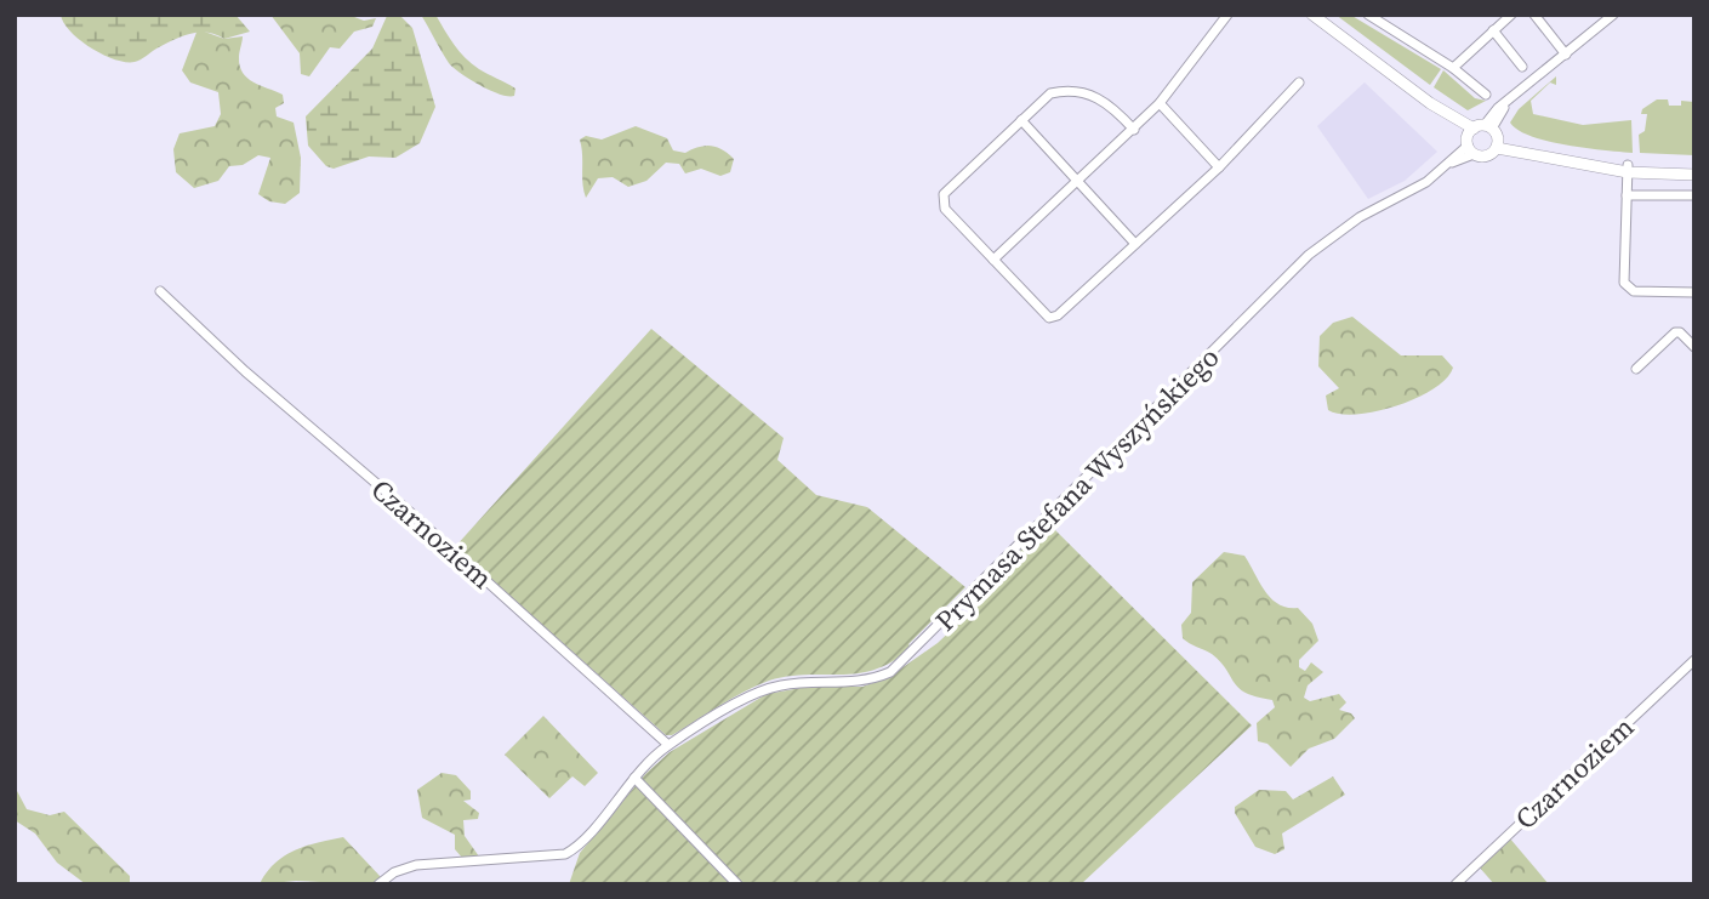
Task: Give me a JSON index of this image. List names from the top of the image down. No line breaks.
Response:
{"streets":{"street":["Prymasa Stefana Wyszyńskiego","Czarnoziem"]},"crossings":[["Prymasa Stefana Wyszyńskiego","Czarnoziem"]]}
